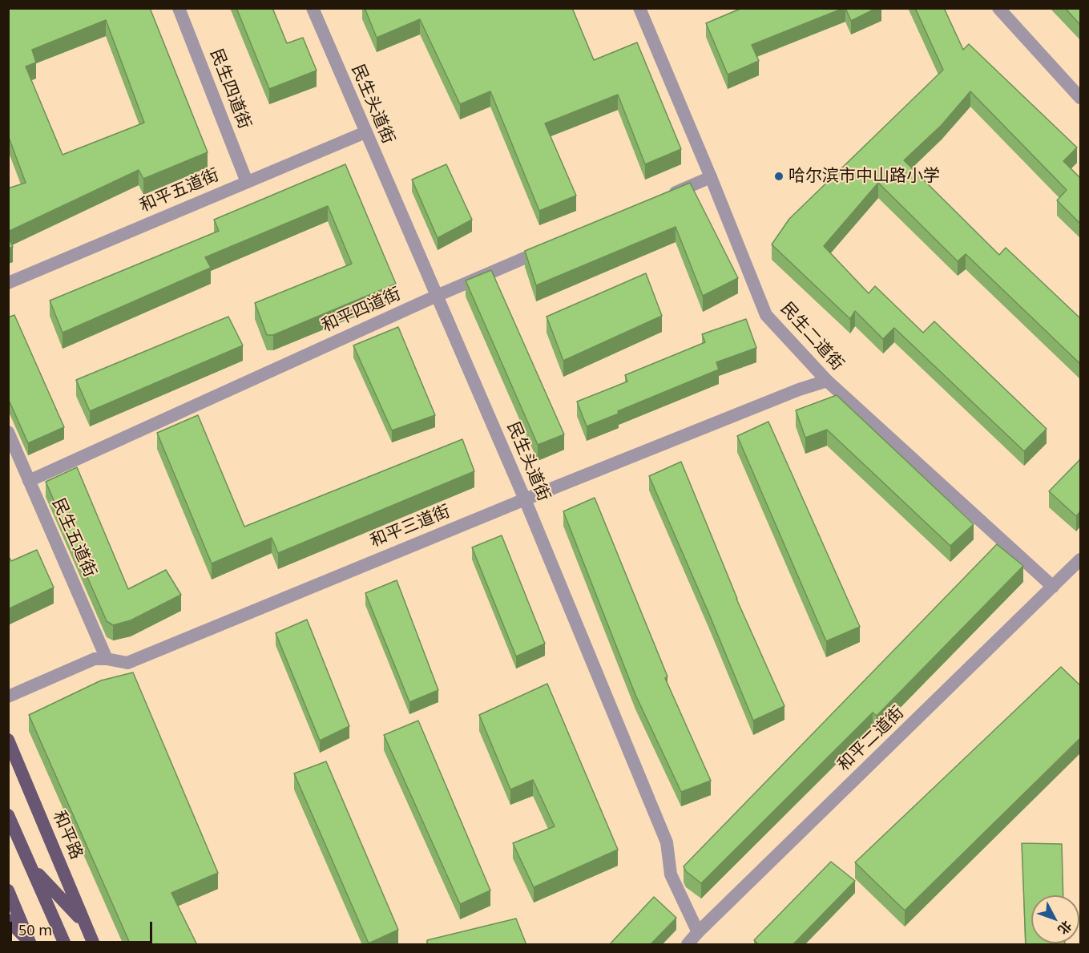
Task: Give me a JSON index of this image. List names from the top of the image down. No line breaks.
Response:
{"streets":{"main road":["和平路"],"street":["民生四道街","民生头道街","和平五道街","和平四道街","民生二道街","和平三道街","民生五道街","和平二道街"]},"crossings":[["民生四道街","和平五道街"],["民生头道街","和平五道街"],["民生头道街","和平四道街"],["民生头道街","和平三道街"],["民生头道街","和平二道街"],["和平四道街","民生五道街"],["民生二道街","和平三道街"],["民生二道街","和平二道街"],["和平三道街","民生五道街"]],"places":["哈尔滨市中山路小学"],"scale_bar":"50 m","north":"bottom right"}
